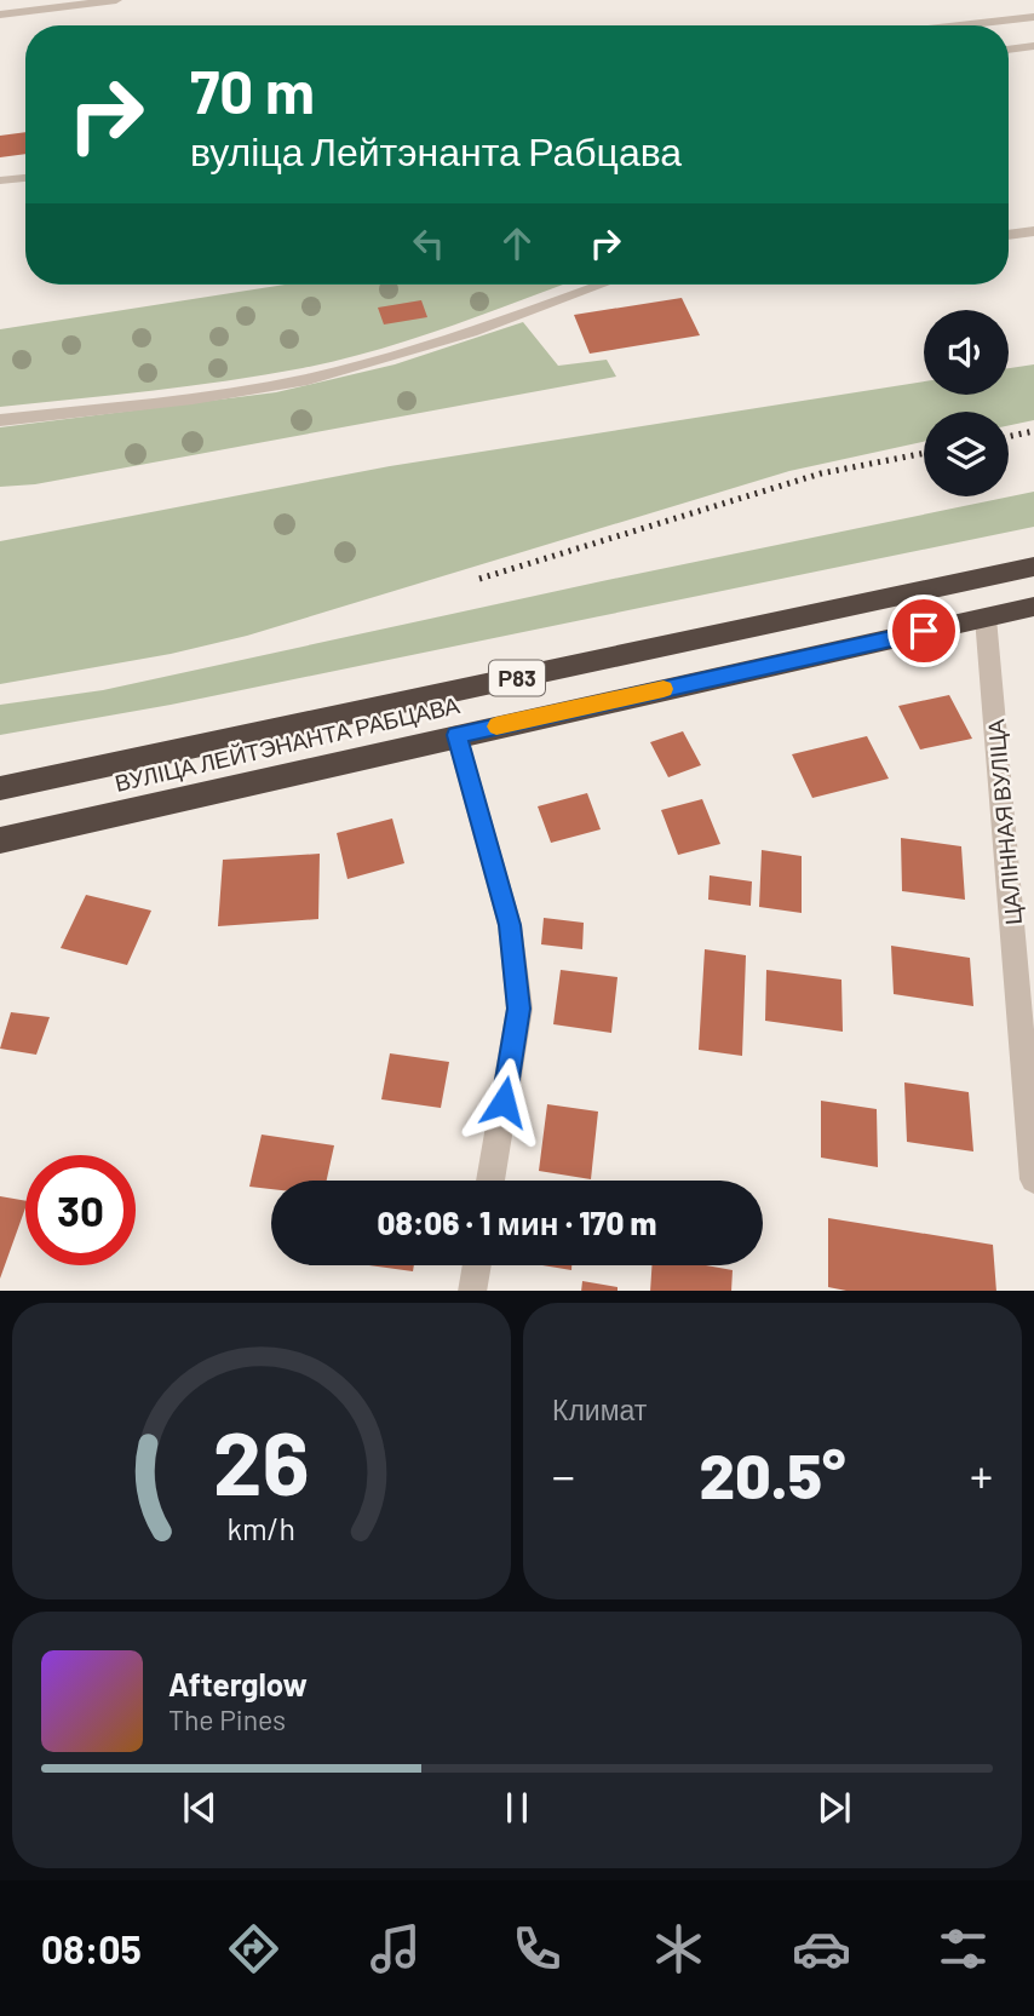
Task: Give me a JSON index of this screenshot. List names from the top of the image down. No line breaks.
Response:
{"streets":{"highway":["Р83","ВУЛІЦА ЛЕЙТЭНАНТА РАБЦАВА"],"street":["ЦАЛІННАЯ ВУЛІЦА"]},"crossings":[["ВУЛІЦА ЛЕЙТЭНАНТА РАБЦАВА","ЦАЛІННАЯ ВУЛІЦА"]],"page":{"turn":["70 m","вуліца Лейтэнанта Рабцава"],"limit":"30","trip":"08:06 · 1 мин · 170 m","tile":"Климат","heat":["−","20.5°","+"],"song":["Afterglow","The Pines"],"tabs":"08:05","gauge":["26","km/h"]}}
